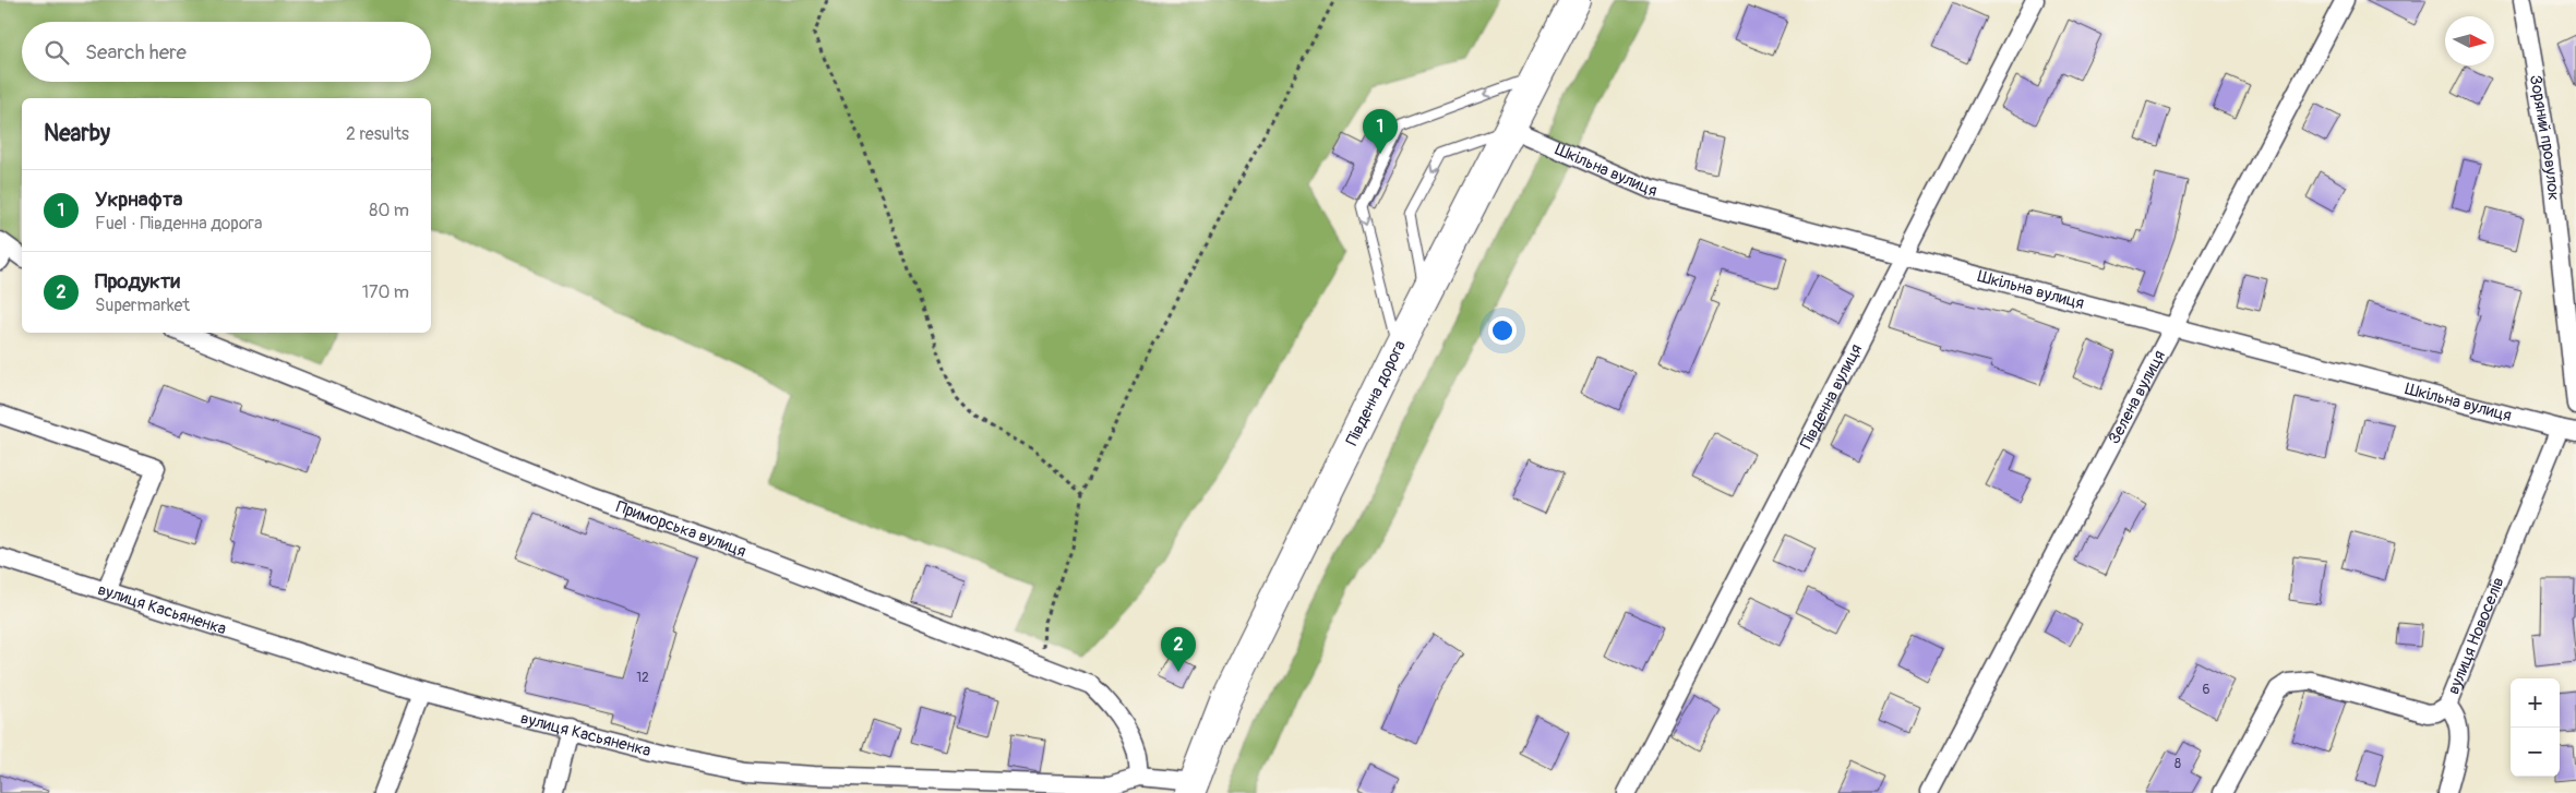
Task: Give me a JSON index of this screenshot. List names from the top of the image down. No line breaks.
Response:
{"streets":{"highway":["Південна дорога"],"street":["Зоряний провулок","Шкільна вулиця","Південна вулиця","Зелена вулиця","Приморська вулиця","вулиця Касьяненка","вулиця Новоселів"]},"crossings":[["Шкільна вулиця","Південна дорога"],["Шкільна вулиця","Південна вулиця"],["Шкільна вулиця","Зелена вулиця"],["Шкільна вулиця","вулиця Новоселів"],["Південна дорога","вулиця Касьяненка"],["Приморська вулиця","вулиця Касьяненка"]],"house_numbers":["12","6","8"],"north":"right","page":{"search":"Search here","heading":["Nearby","2 results"],"pins":["1","2"],"list":[{"mark":"1","name":"Укрнафта","note":"Fuel · Південна дорога","value":"80 m"},{"mark":"2","name":"Продукти","note":"Supermarket","value":"170 m"}],"map_buttons":["+","−"]}}
